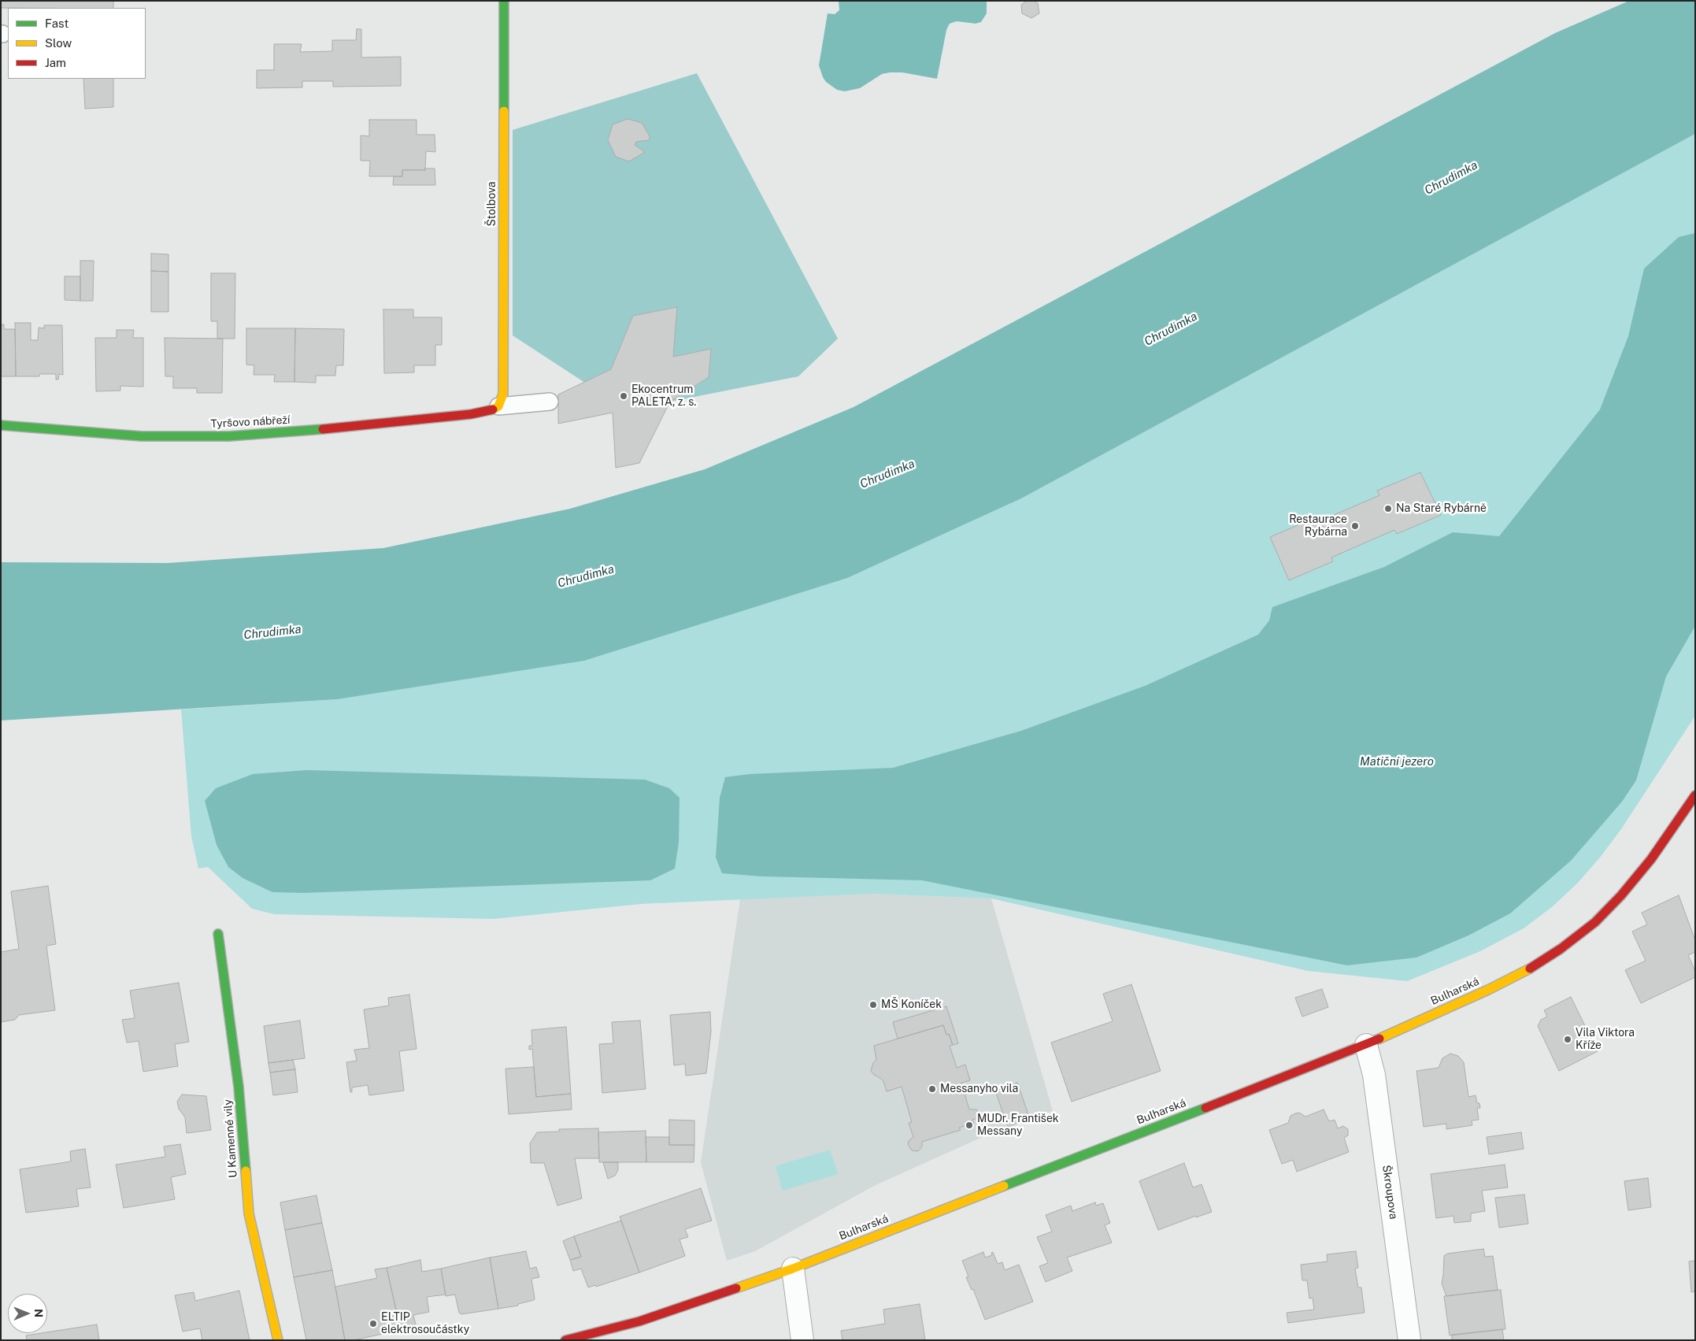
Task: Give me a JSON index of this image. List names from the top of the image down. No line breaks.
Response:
{"streets":{"street":["Štolbova","Tyršovo nábřeží","Bulharská","U Kamenné vily","Škroupova"]},"crossings":[["Štolbova","Tyršovo nábřeží"],["Bulharská","Škroupova"]],"water":["Chrudimka","Matiční jezero"],"places":["Ekocentrum PALETA, z. s.","Na Staré Rybárně","Restaurace Rybárna","MŠ Koníček","Vila Viktora Kříže","Messanyho vila","MUDr. František Messany","ELTIP elektrosoučástky"],"legend":["Fast","Slow","Jam"],"north":"right"}
